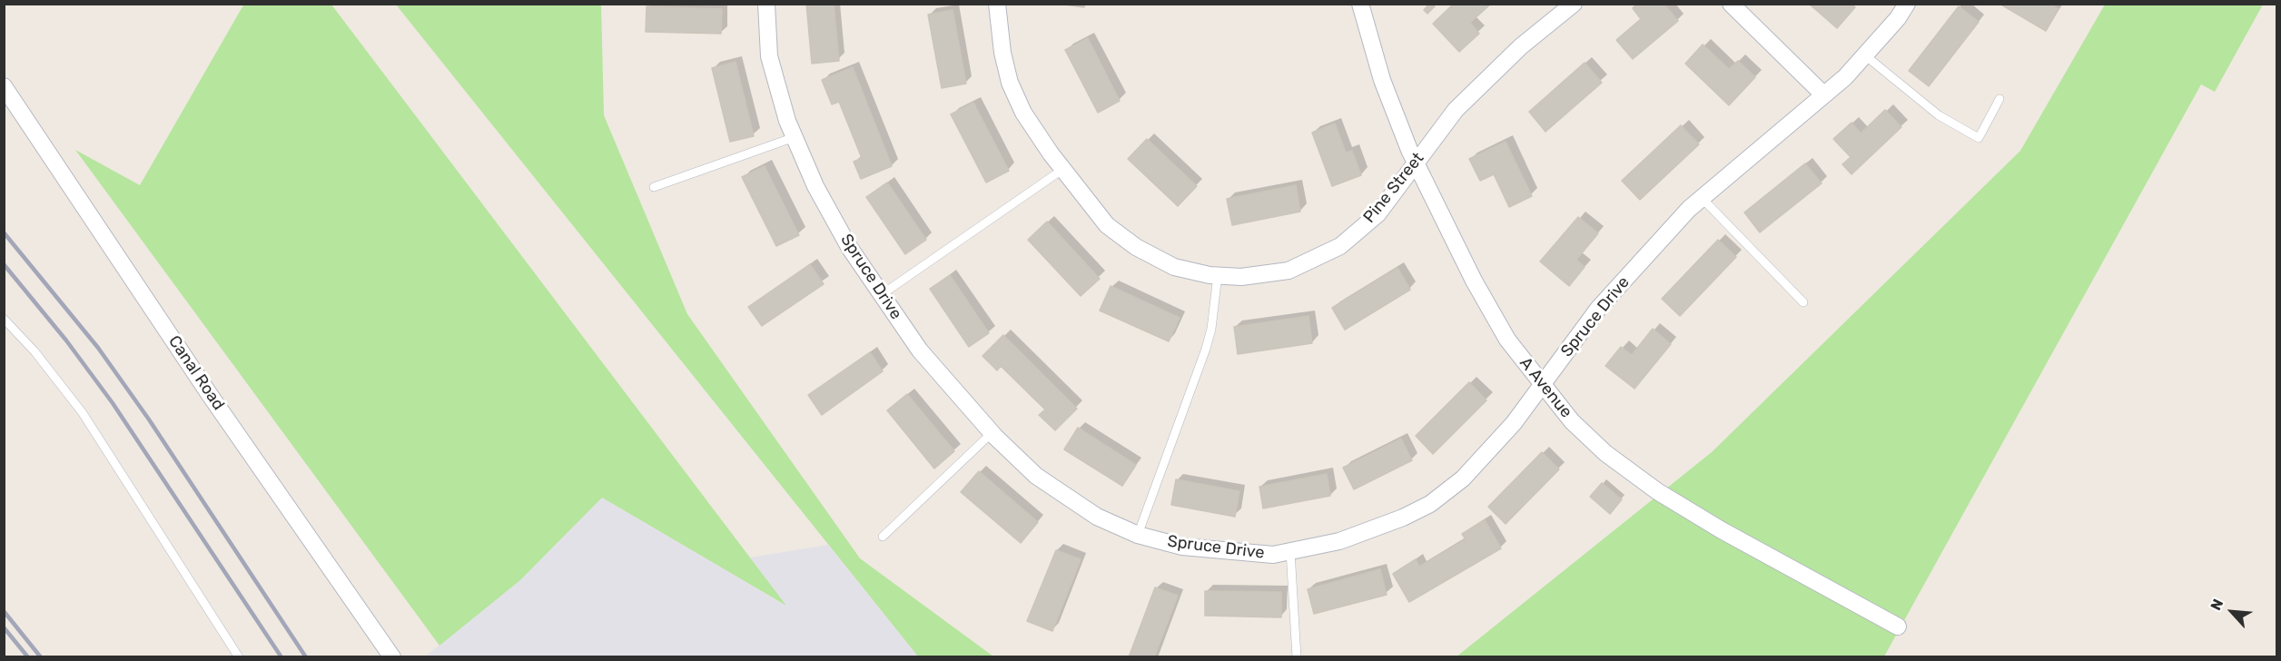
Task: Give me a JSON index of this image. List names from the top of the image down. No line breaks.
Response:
{"streets":{"street":["Pine Street","Spruce Drive","Canal Road","A Avenue"]},"crossings":[["Pine Street","A Avenue"],["Spruce Drive","A Avenue"]],"north":"top left"}
